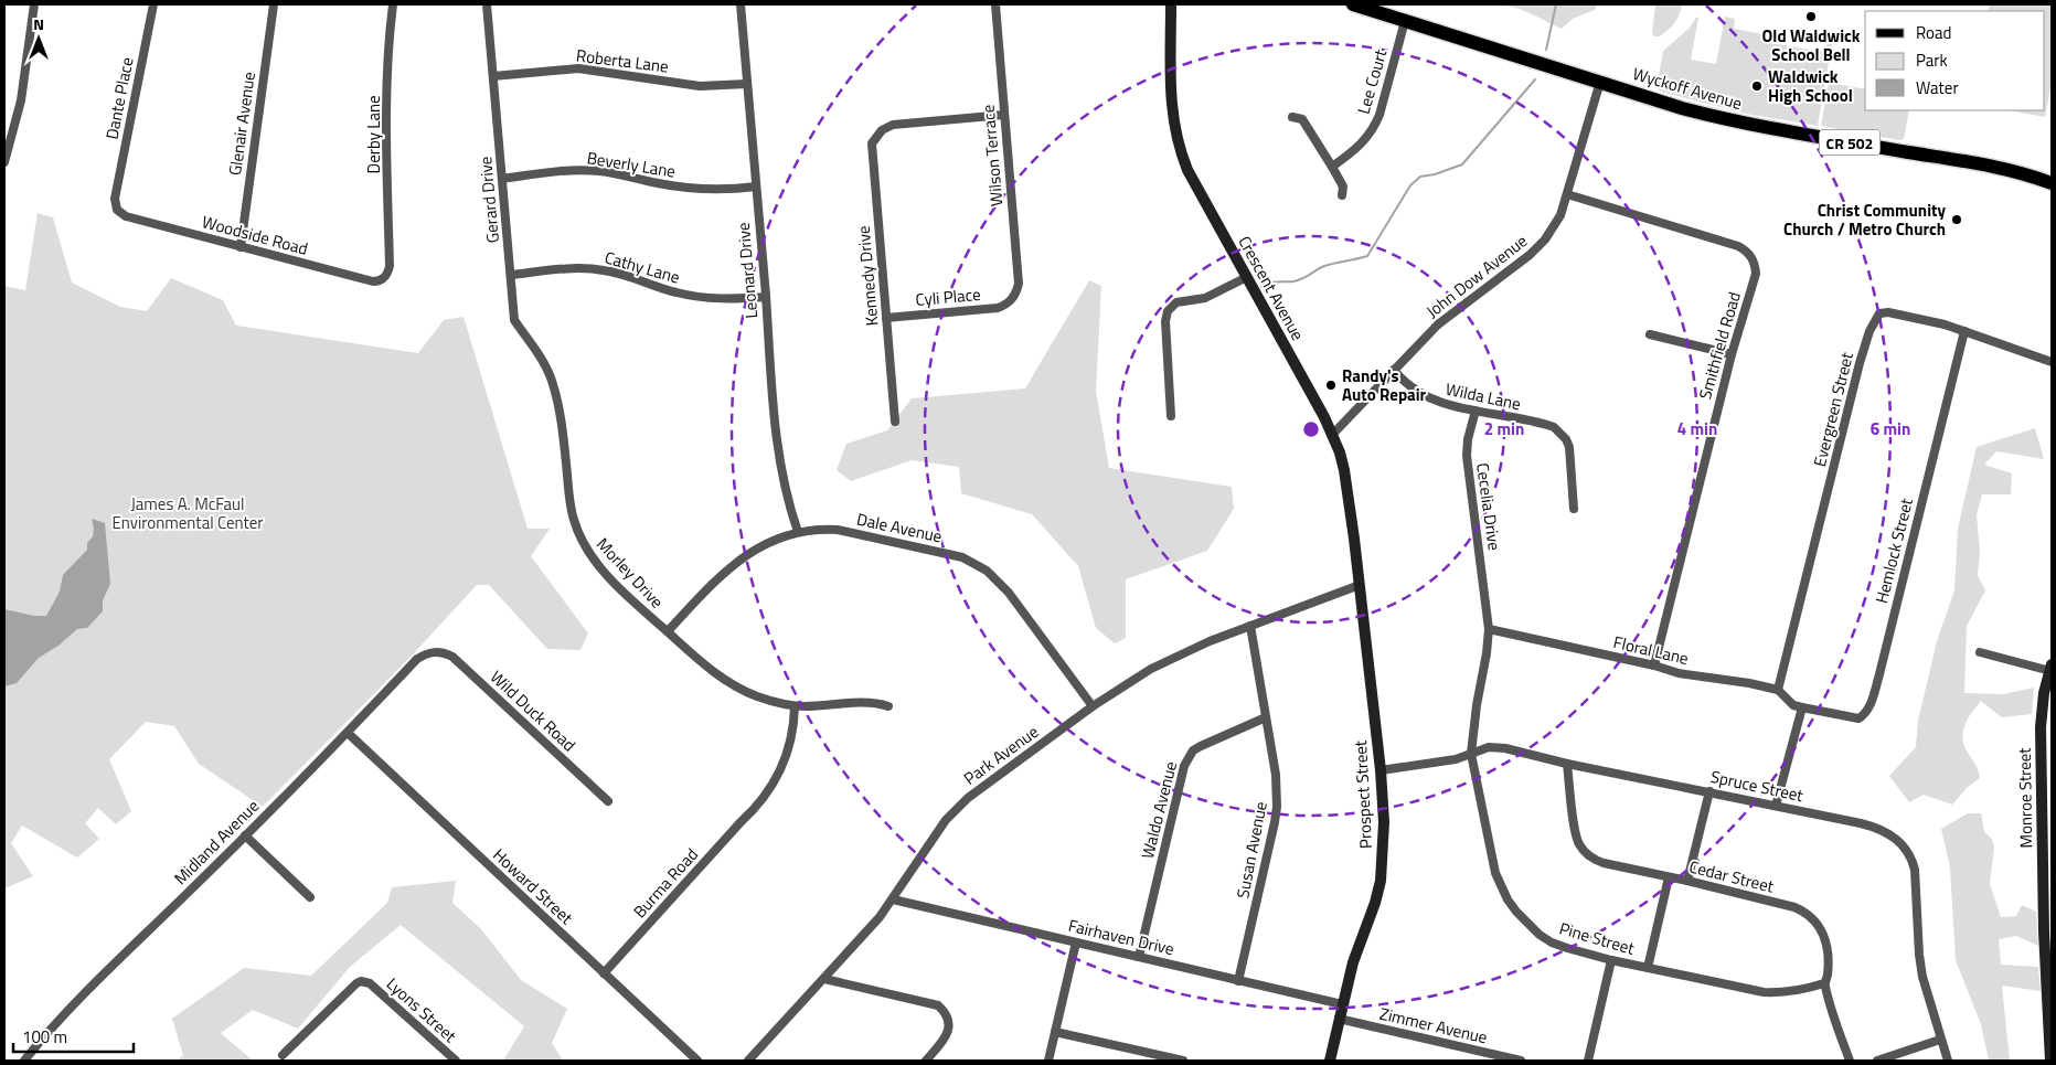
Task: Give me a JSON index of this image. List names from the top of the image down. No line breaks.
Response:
{"streets":{"main road":["Wyckoff Avenue","CR 502","Crescent Avenue","Prospect Street","Monroe Street"],"street":["Roberta Lane","Lee Court","Dante Place","Glenair Avenue","Derby Lane","Wilson Terrace","Beverly Lane","Gerard Drive","Woodside Road","Cathy Lane","Leonard Drive","Kennedy Drive","John Dow Avenue","Cyli Place","Smithfield Road","Wilda Lane","Evergreen Street","Cecelia Drive","Dale Avenue","Hemlock Street","Morley Drive","Floral Lane","Wild Duck Road","Park Avenue","Spruce Street","Waldo Avenue","Midland Avenue","Susan Avenue","Cedar Street","Burma Road","Howard Street","Fairhaven Drive","Pine Street","Lyons Street","Zimmer Avenue"]},"crossings":[["Roberta Lane","Gerard Drive"],["Roberta Lane","Leonard Drive"],["Lee Court","Wyckoff Avenue"],["Wyckoff Avenue","John Dow Avenue"],["Dante Place","Woodside Road"],["Glenair Avenue","Woodside Road"],["Derby Lane","Woodside Road"],["Wilson Terrace","Kennedy Drive"],["Wilson Terrace","Cyli Place"],["Beverly Lane","Gerard Drive"],["Beverly Lane","Leonard Drive"],["Gerard Drive","Cathy Lane"],["Gerard Drive","Morley Drive"],["Cathy Lane","Leonard Drive"],["Leonard Drive","Dale Avenue"],["Kennedy Drive","Cyli Place"],["John Dow Avenue","Crescent Avenue"],["John Dow Avenue","Smithfield Road"],["John Dow Avenue","Wilda Lane"],["Crescent Avenue","Park Avenue"],["Crescent Avenue","Prospect Street"],["Smithfield Road","Floral Lane"],["Wilda Lane","Cecelia Drive"],["Evergreen Street","Hemlock Street"],["Evergreen Street","Floral Lane"],["Cecelia Drive","Pine Street"],["Dale Avenue","Morley Drive"],["Dale Avenue","Park Avenue"],["Hemlock Street","Floral Lane"],["Morley Drive","Burma Road"],["Floral Lane","Pine Street"],["Wild Duck Road","Midland Avenue"],["Park Avenue","Prospect Street"],["Park Avenue","Susan Avenue"],["Park Avenue","Fairhaven Drive"],["Spruce Street","Prospect Street"],["Spruce Street","Cedar Street"],["Spruce Street","Pine Street"],["Prospect Street","Fairhaven Drive"],["Prospect Street","Zimmer Avenue"],["Waldo Avenue","Susan Avenue"],["Waldo Avenue","Fairhaven Drive"],["Midland Avenue","Howard Street"],["Susan Avenue","Fairhaven Drive"],["Cedar Street","Pine Street"],["Burma Road","Howard Street"]],"parks":["James A. McFaul Environmental Center"],"places":["Old Waldwick School Bell","Waldwick High School","Christ Community Church / Metro Church","Randy's Auto Repair"],"legend":["Road","Park","Water"],"scale_bar":"100 m","north":"top","rings":["2 min","4 min","6 min"]}
